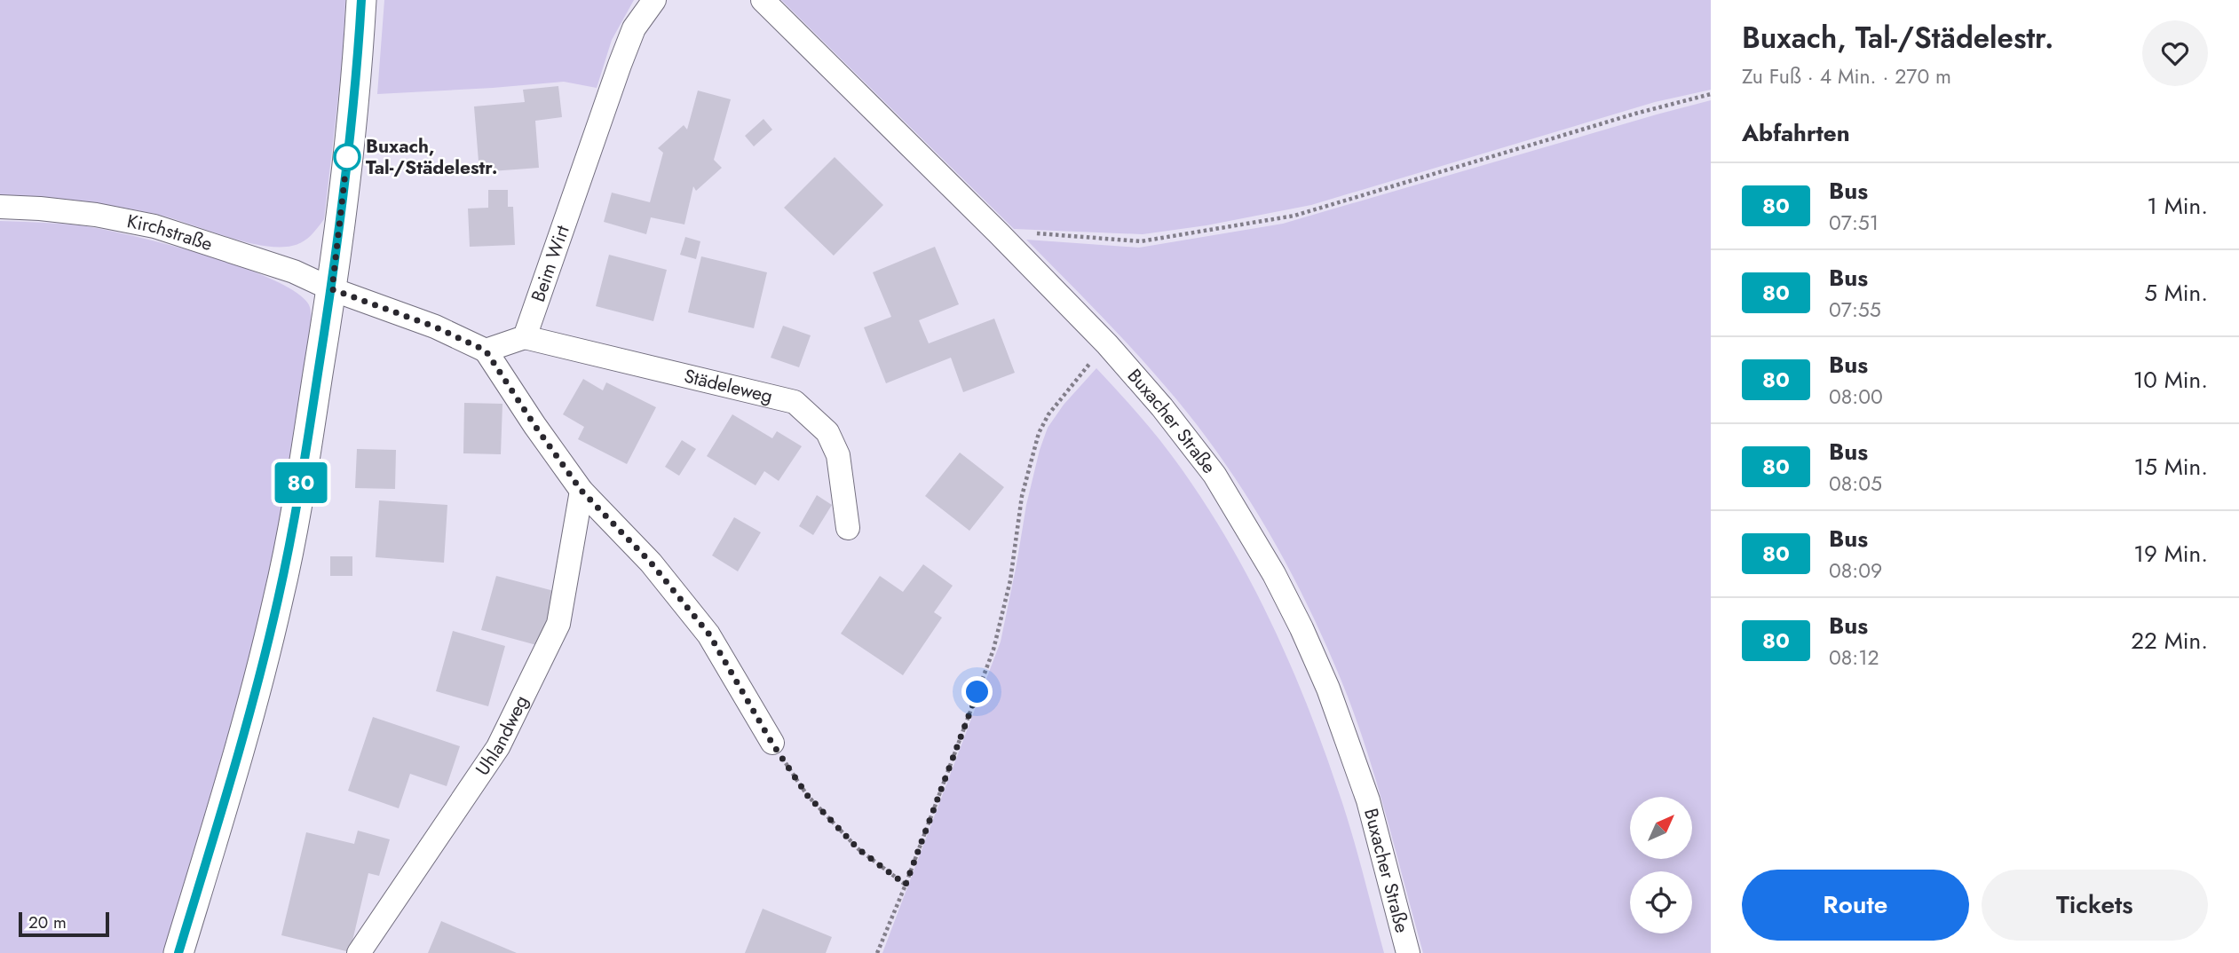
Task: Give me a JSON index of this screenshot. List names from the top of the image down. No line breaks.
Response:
{"streets":{"street":["Kirchstraße","Beim Wirt","Städeleweg","Buxacher Straße","Uhlandweg"]},"crossings":[["Beim Wirt","Städeleweg"]],"places":["Buxach, Tal-/Städelestr."],"lines":["bus line 80"],"scale_bar":"20 m","north":"top right","page":{"on_map":"80","heading":[["Buxach, Tal-/Städelestr.","Zu Fuß · 4 Min. · 270 m"],"Abfahrten"],"list":[{"mark":"80","name":"Bus","note":"07:51","value":"1 Min."},{"mark":"80","name":"Bus","note":"07:55","value":"5 Min."},{"mark":"80","name":"Bus","note":"08:00","value":"10 Min."},{"mark":"80","name":"Bus","note":"08:05","value":"15 Min."},{"mark":"80","name":"Bus","note":"08:09","value":"19 Min."},{"mark":"80","name":"Bus","note":"08:12","value":"22 Min."}],"buttons":["Route","Tickets"],"scale":"20 m"}}
